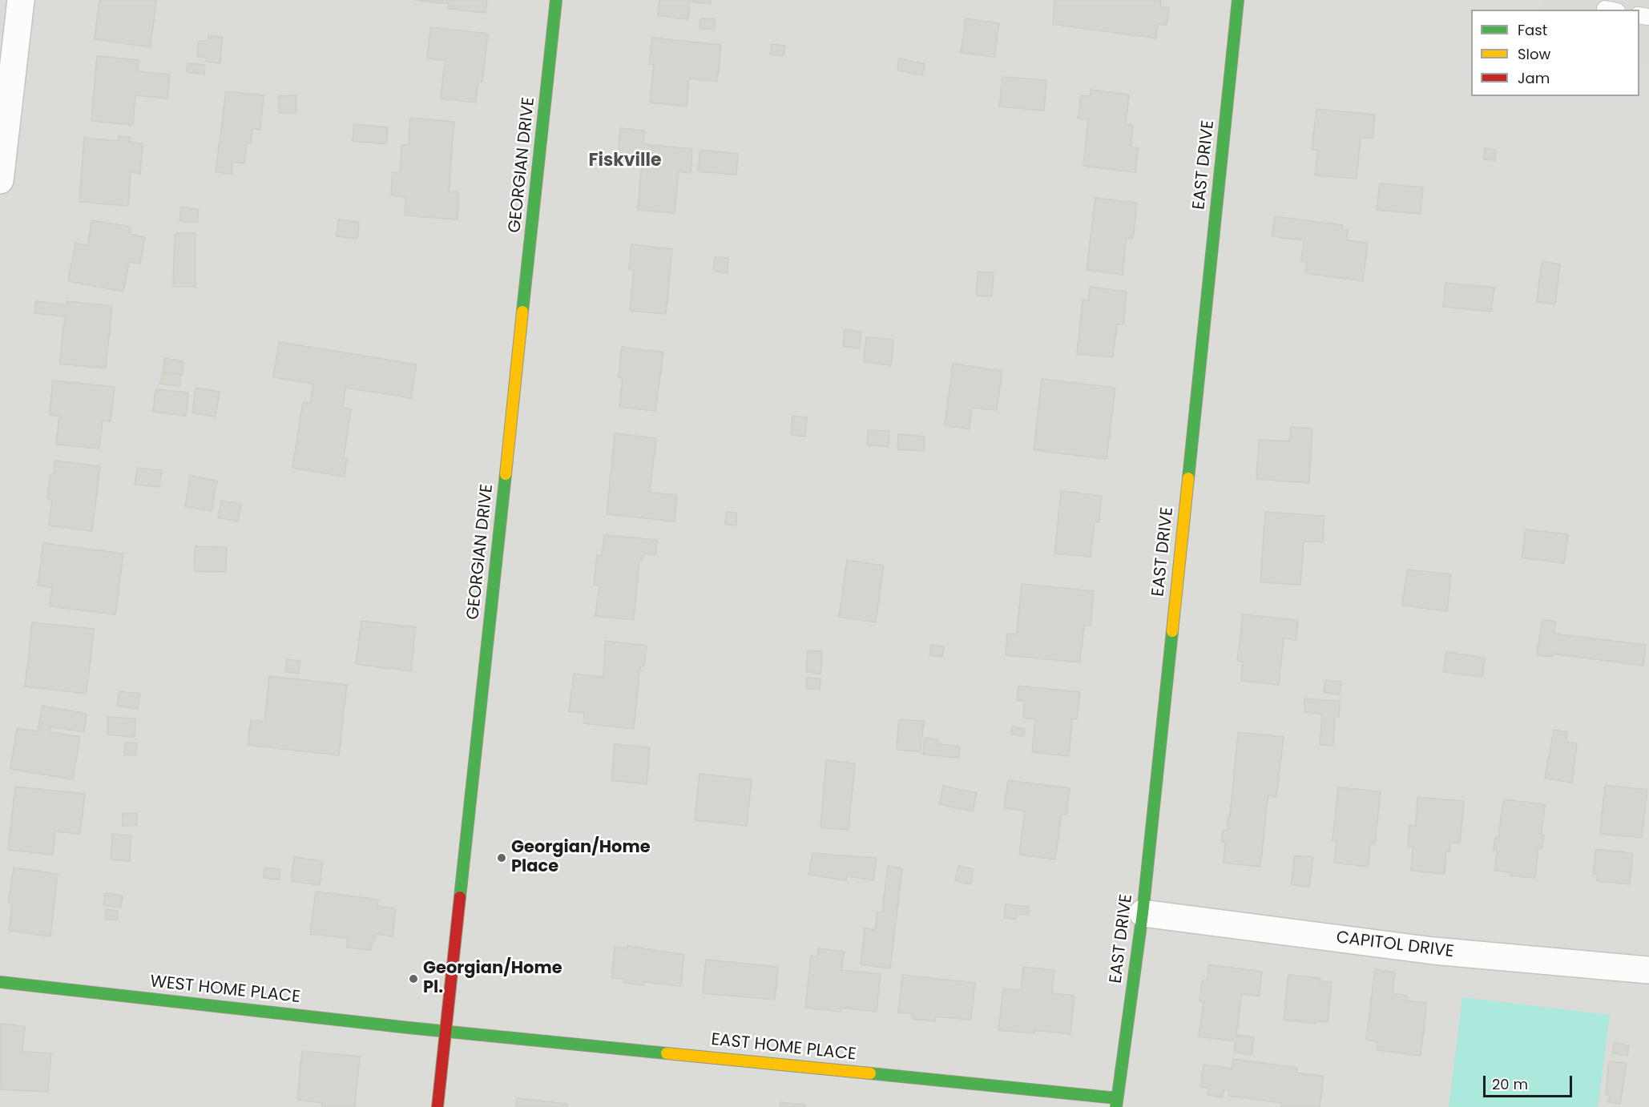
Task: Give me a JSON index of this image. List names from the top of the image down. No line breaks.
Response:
{"streets":{"street":["GEORGIAN DRIVE","EAST DRIVE","CAPITOL DRIVE","WEST HOME PLACE","EAST HOME PLACE"]},"crossings":[["GEORGIAN DRIVE","WEST HOME PLACE"],["GEORGIAN DRIVE","EAST HOME PLACE"],["EAST DRIVE","CAPITOL DRIVE"],["EAST DRIVE","EAST HOME PLACE"],["WEST HOME PLACE","EAST HOME PLACE"]],"districts":["Fiskville"],"places":["Georgian/Home Place","Georgian/Home Pl."],"legend":["Fast","Slow","Jam"],"scale_bar":"20 m"}
